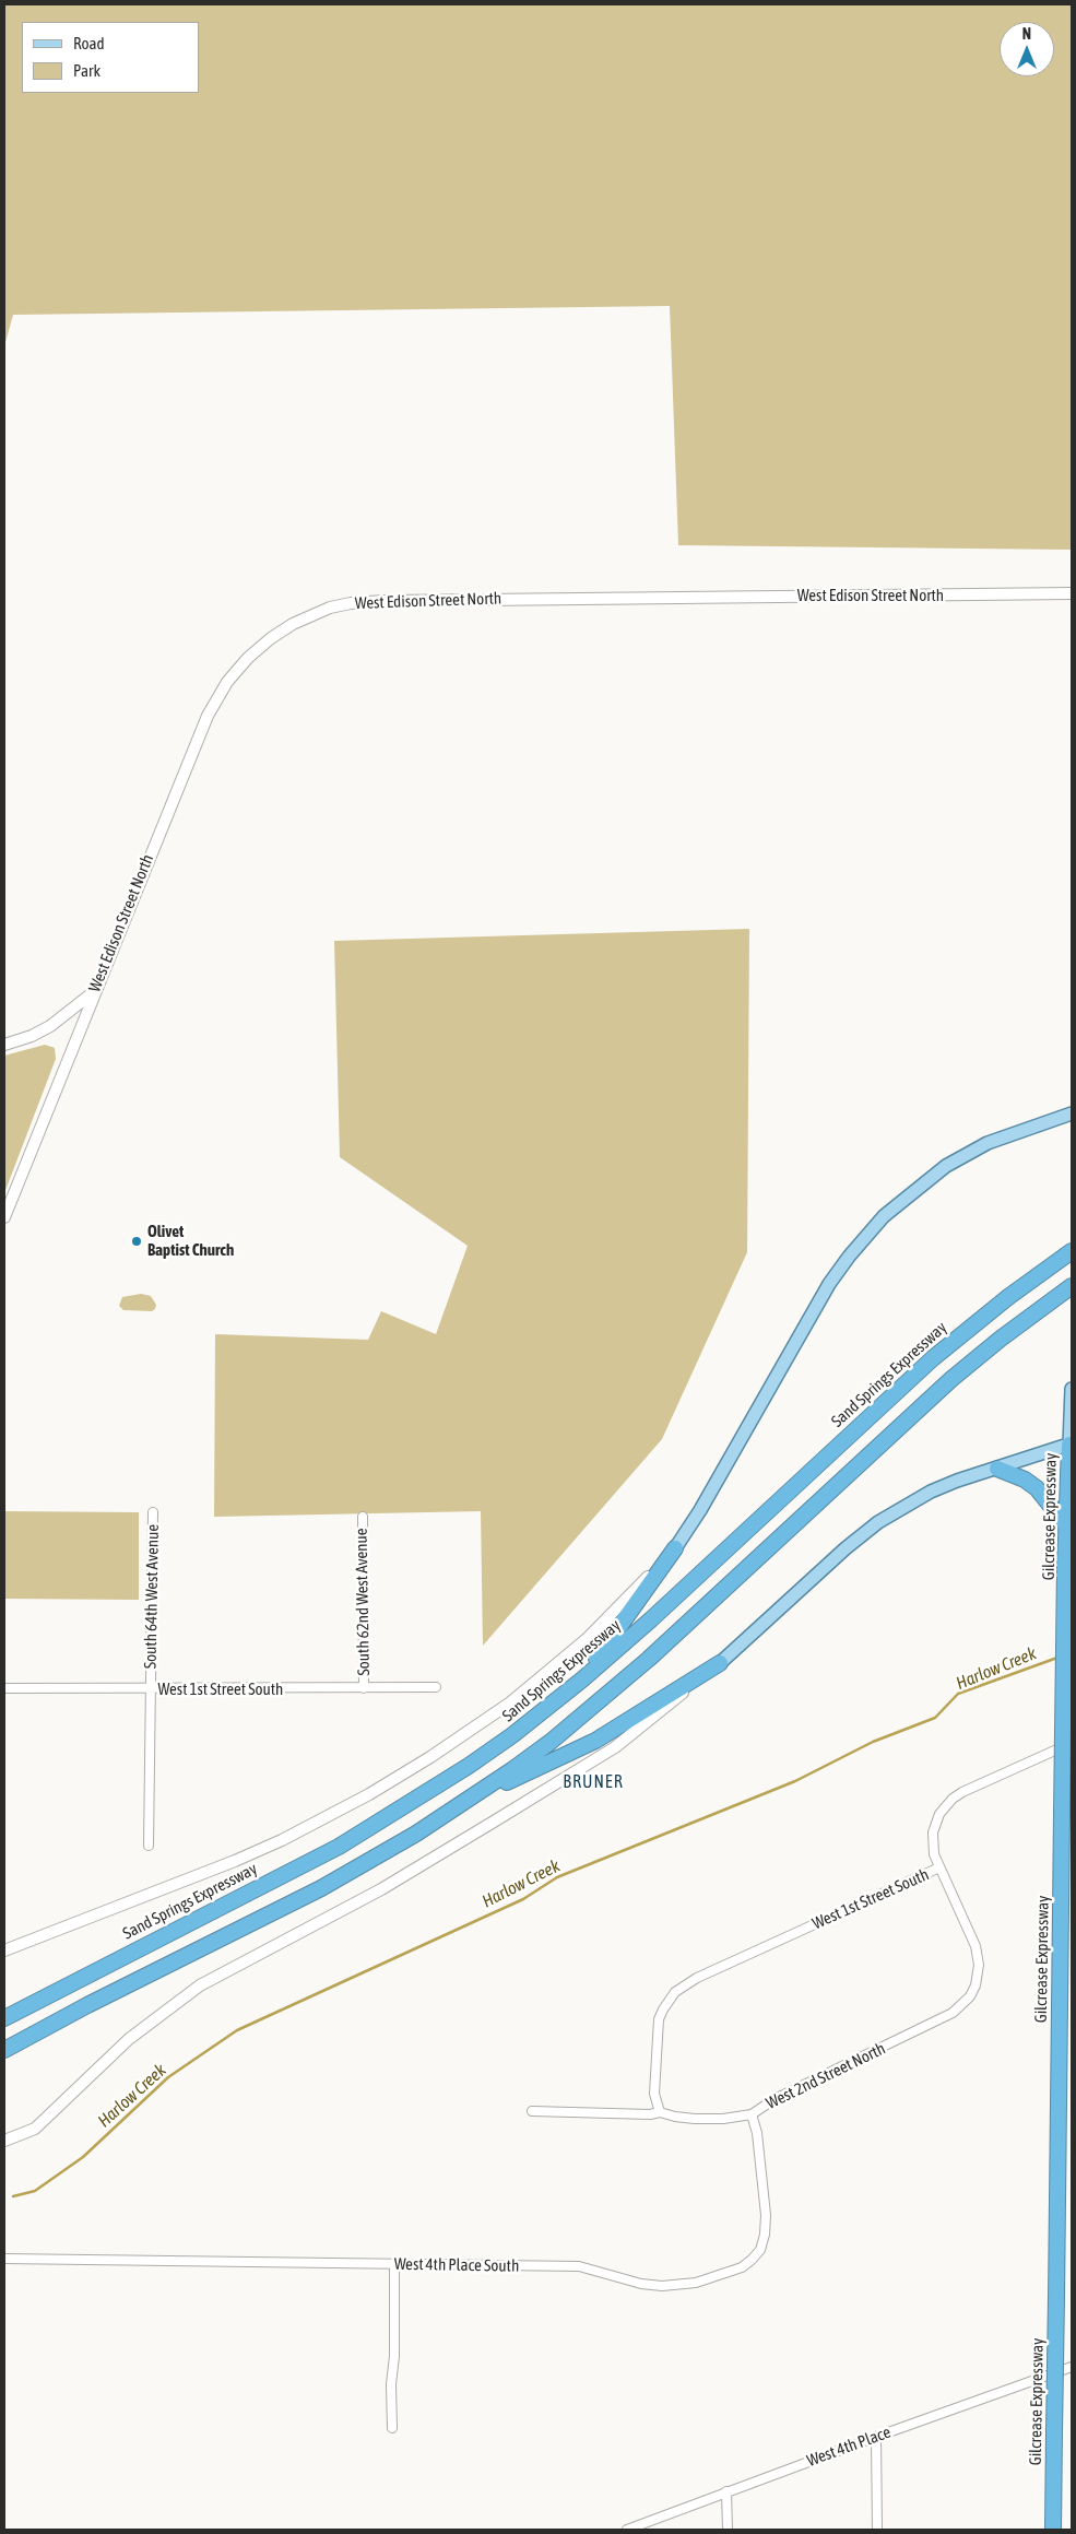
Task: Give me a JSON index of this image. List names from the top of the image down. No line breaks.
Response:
{"streets":{"highway":["Sand Springs Expressway","Gilcrease Expressway"],"main road":["West Edison Street North"],"street":["South 64th West Avenue","South 62nd West Avenue","West 1st Street South","West 2nd Street North","West 4th Place South","West 4th Place"]},"crossings":[["South 64th West Avenue","West 1st Street South"],["South 62nd West Avenue","West 1st Street South"],["West 1st Street South","West 2nd Street North"],["West 2nd Street North","West 4th Place South"]],"districts":["BRUNER"],"water":["Harlow Creek"],"places":["Olivet Baptist Church"],"legend":["Road","Park"],"north":"top"}
